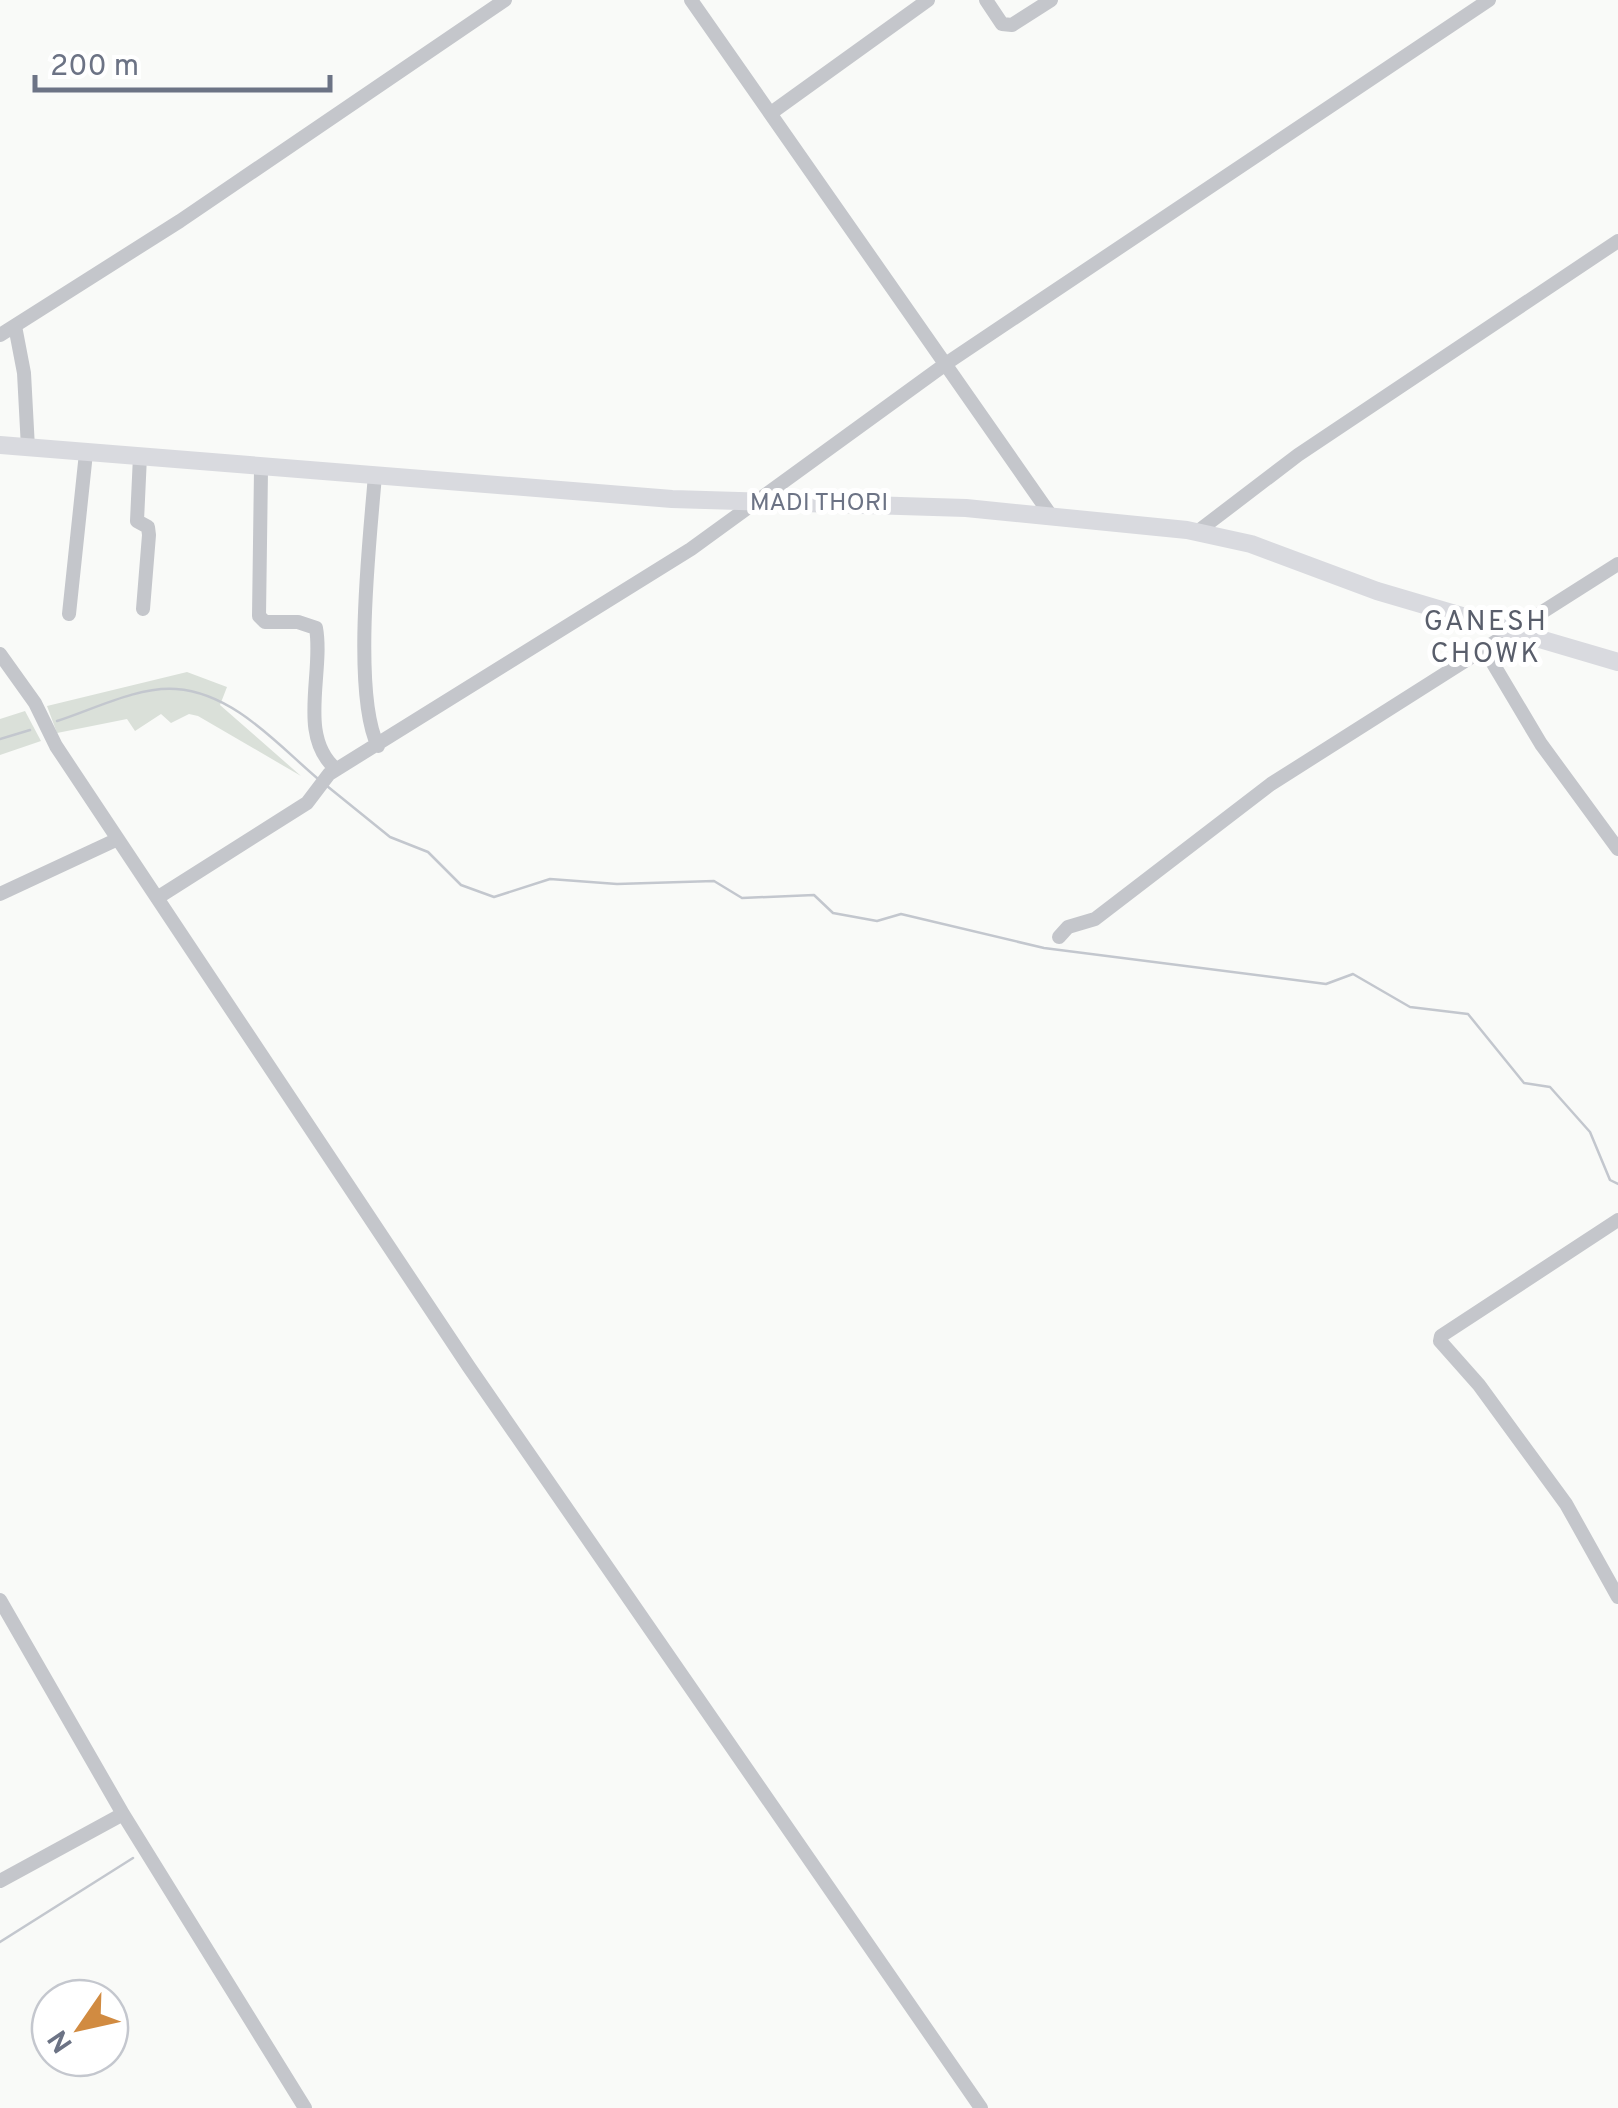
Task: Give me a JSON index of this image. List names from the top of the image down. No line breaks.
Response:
{"streets":{"main road":["MADI THORI"]},"districts":["GANESH CHOWK"],"scale_bar":"200 m","north":"bottom left"}
